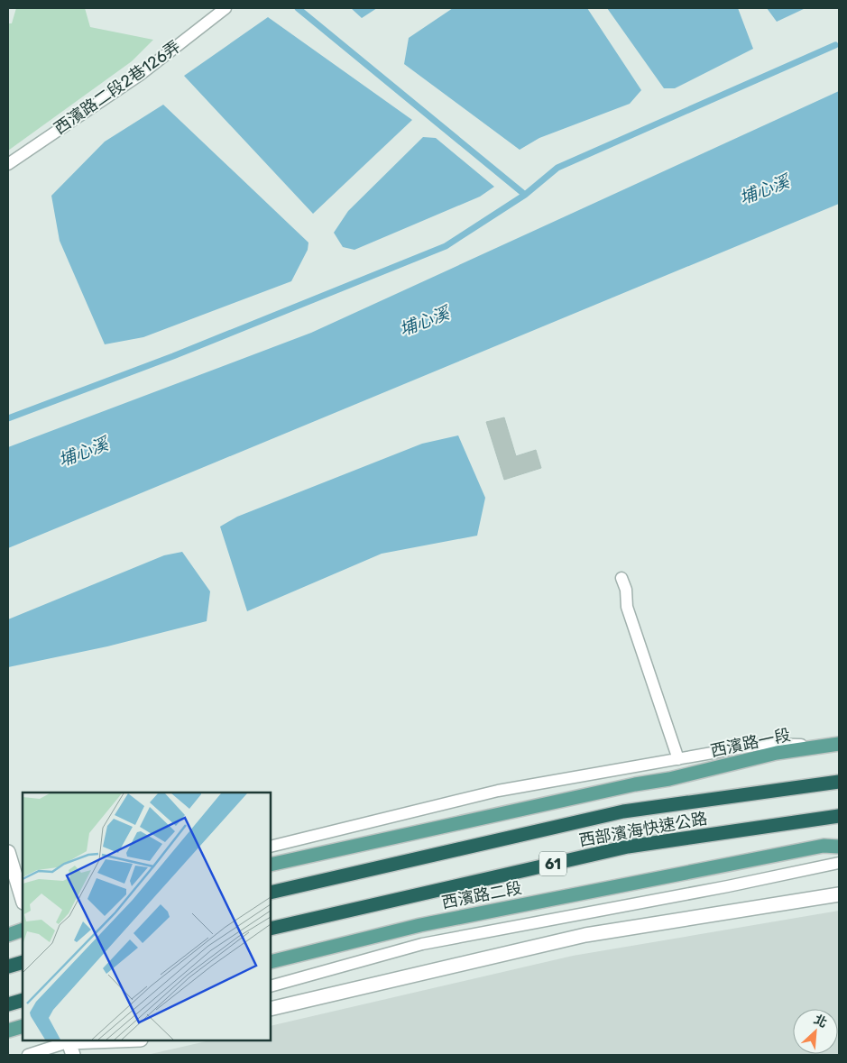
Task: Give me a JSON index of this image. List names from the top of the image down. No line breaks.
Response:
{"streets":{"highway":["西部濱海快速公路","61"],"main road":["西濱路一段","西濱路二段"],"lane":["西濱路二段2巷126弄"]},"water":["埔心溪"],"north":"top right"}
